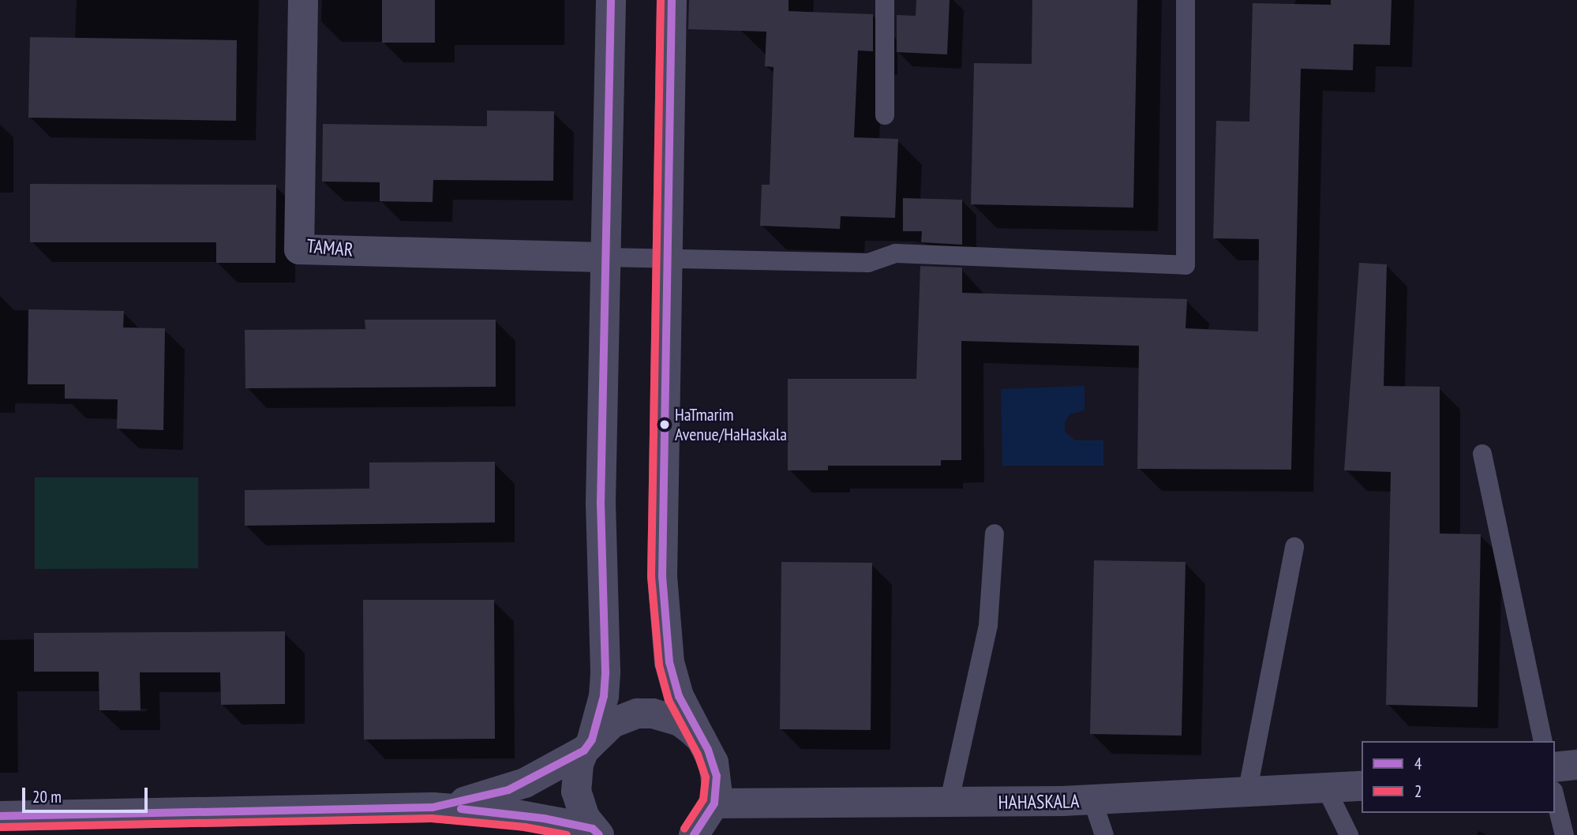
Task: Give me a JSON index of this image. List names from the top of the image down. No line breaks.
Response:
{"streets":{"street":["TAMAR","HAHASKALA"]},"places":["HaTmarim Avenue/HaHaskala"],"lines":["transit line 4","transit line 2"],"legend":["4","2"],"scale_bar":"20 m"}
